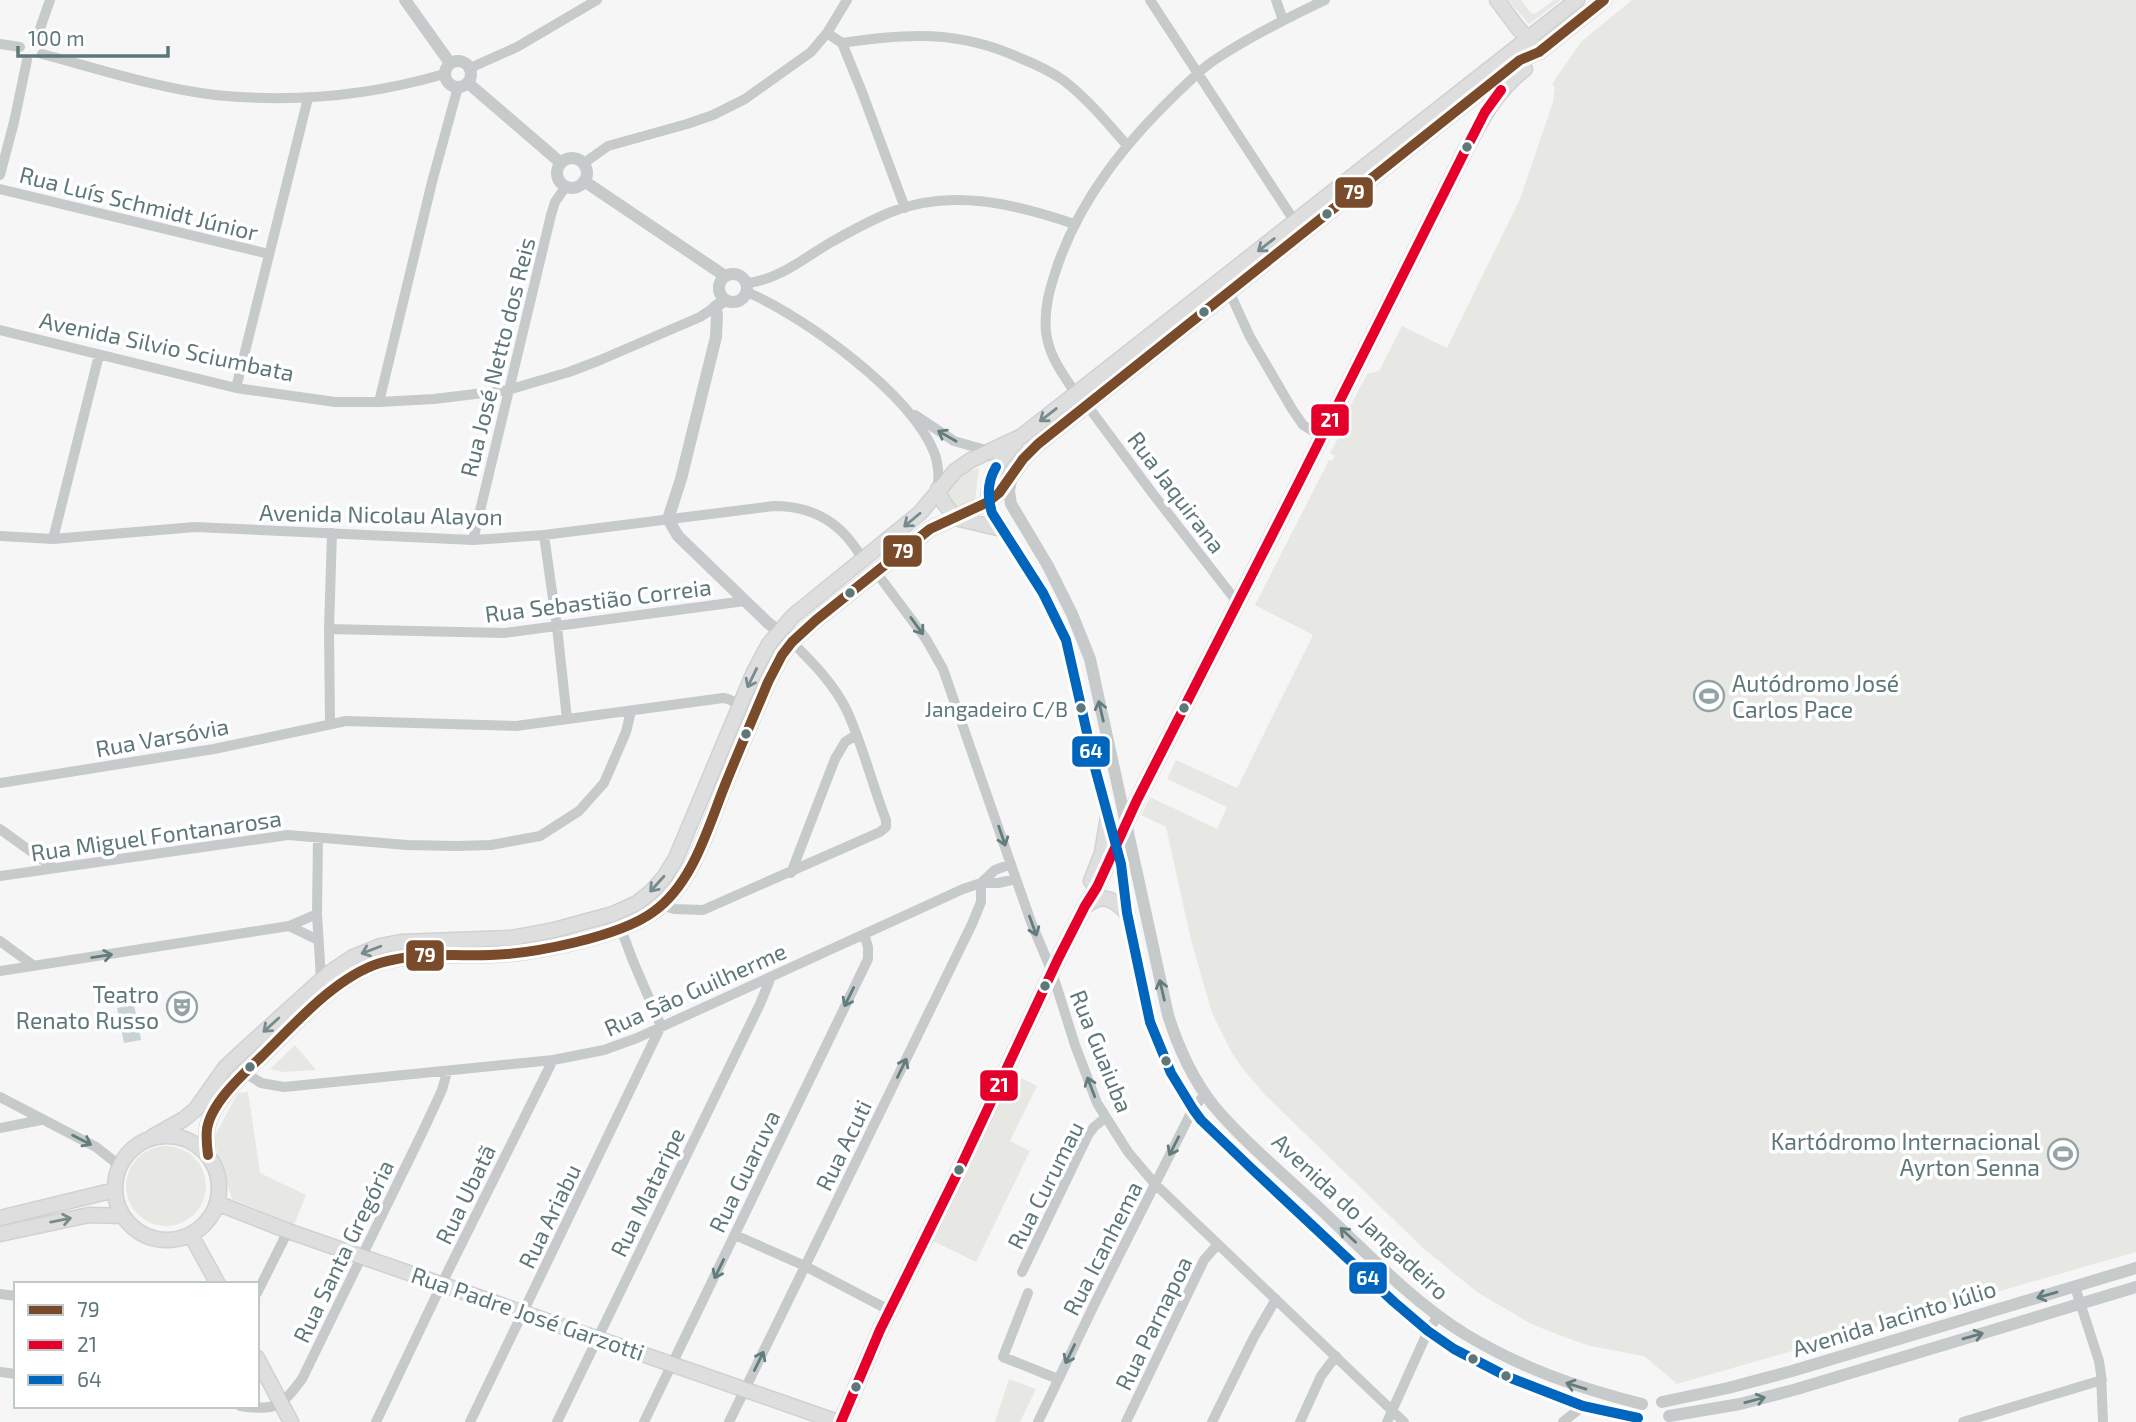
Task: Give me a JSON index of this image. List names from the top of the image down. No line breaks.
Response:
{"streets":{"main road":["Rua Padre José Garzotti"],"street":["Rua Luís Schmidt Júnior","Avenida Silvio Sciumbata","Rua José Netto dos Reis","Rua Jaquirana","Avenida Nicolau Alayon","Rua Sebastião Correia","Rua Varsóvia","Rua Miguel Fontanarosa","Rua São Guilherme","Rua Guaiuba","Rua Acuti","Rua Guaruva","Rua Curumau","Rua Mataripe","Rua Ubatã","Rua Ariabu","Avenida do Jangadeiro","Rua Icanhema","Rua Santa Gregória","Avenida Jacinto Júlio","Rua Parnapoa"]},"crossings":[["Avenida Silvio Sciumbata","Rua José Netto dos Reis"],["Rua José Netto dos Reis","Avenida Nicolau Alayon"],["Rua Varsóvia","Rua Miguel Fontanarosa"],["Rua São Guilherme","Rua Guaiuba"],["Rua São Guilherme","Rua Acuti"],["Rua São Guilherme","Rua Guaruva"],["Rua São Guilherme","Rua Mataripe"],["Rua São Guilherme","Rua Ubatã"],["Rua São Guilherme","Rua Ariabu"],["Rua São Guilherme","Rua Santa Gregória"],["Rua Guaiuba","Rua Curumau"],["Rua Guaiuba","Rua Icanhema"],["Rua Guaiuba","Rua Parnapoa"],["Rua Acuti","Rua Padre José Garzotti"],["Rua Guaruva","Rua Padre José Garzotti"],["Rua Mataripe","Rua Padre José Garzotti"],["Rua Ubatã","Rua Padre José Garzotti"],["Rua Ariabu","Rua Padre José Garzotti"],["Avenida do Jangadeiro","Rua Icanhema"],["Avenida do Jangadeiro","Avenida Jacinto Júlio"],["Rua Santa Gregória","Rua Padre José Garzotti"]],"one_way":["Rua Acuti","Rua Guaruva","Rua Icanhema"],"places":{"sports":["Autódromo José Carlos Pace","Kartódromo Internacional Ayrton Senna"],"other":["Jangadeiro C/B"],"theatre":["Teatro Renato Russo"]},"lines":["transit line 79","transit line 21","transit line 64"],"legend":["79","21","64"],"scale_bar":"100 m"}
